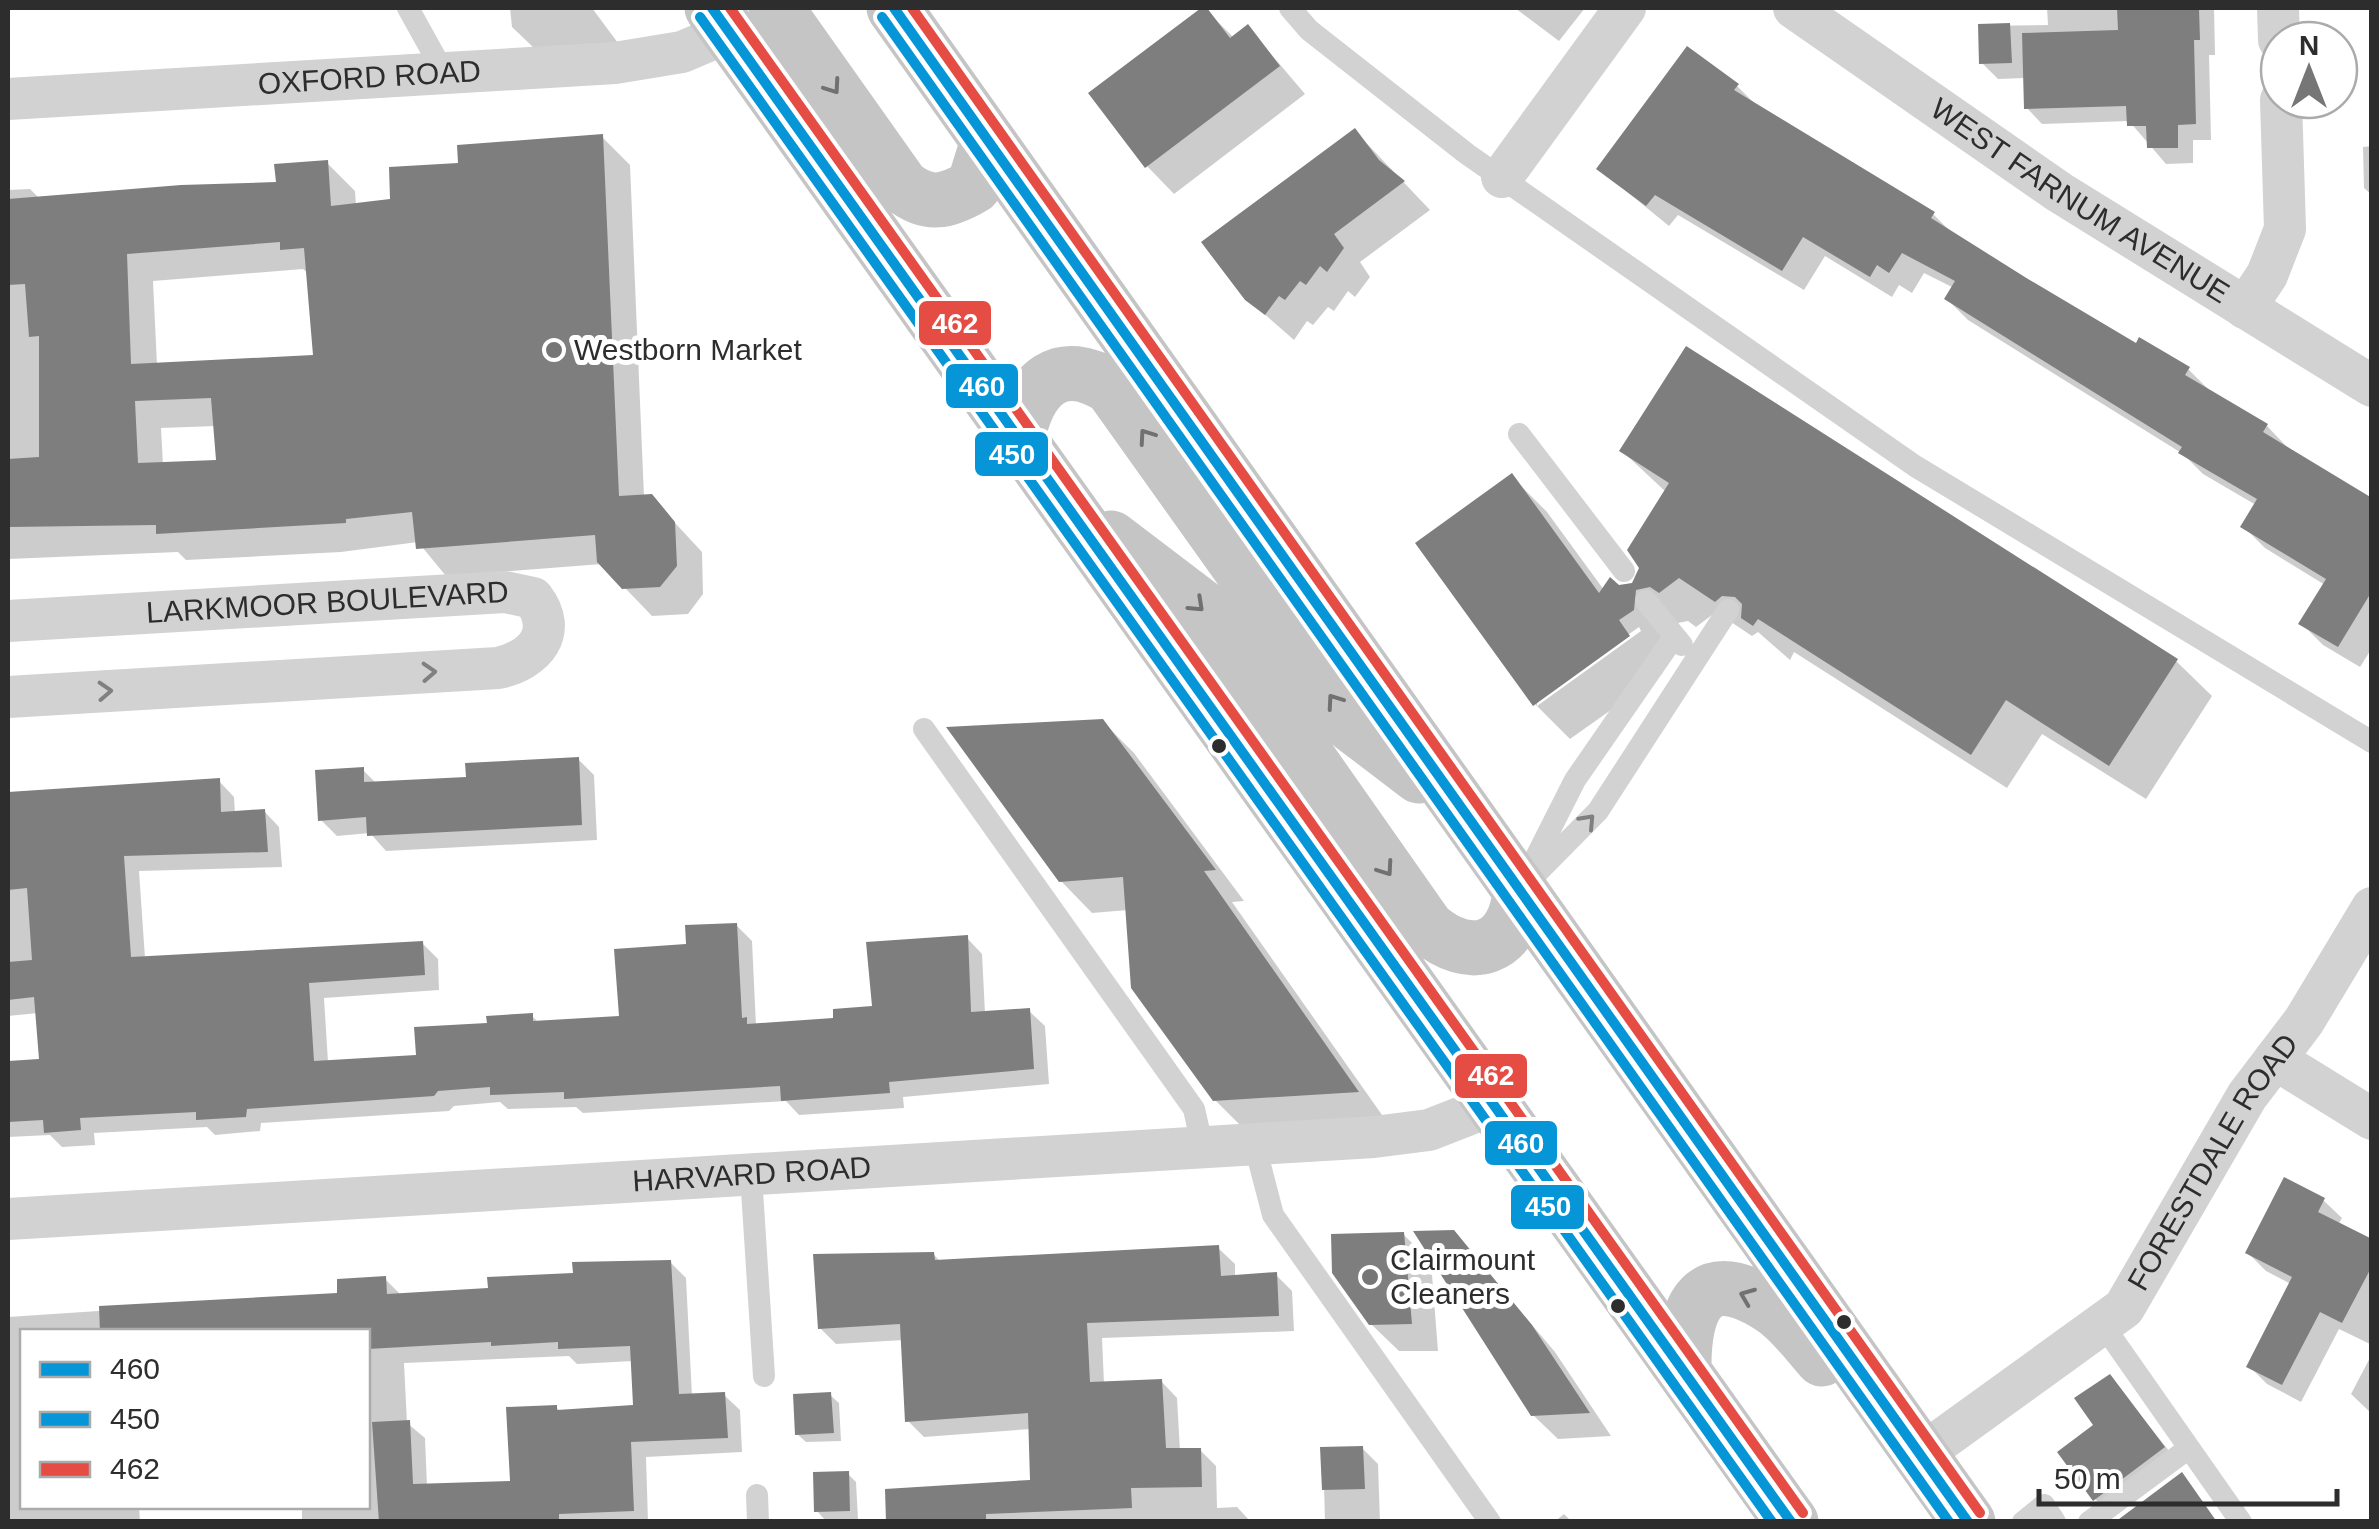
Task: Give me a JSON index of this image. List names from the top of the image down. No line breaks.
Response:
{"streets":{"street":["OXFORD ROAD","WEST FARNUM AVENUE","LARKMOOR BOULEVARD","FORESTDALE ROAD","HARVARD ROAD"]},"places":["Westborn Market","Clairmount Cleaners"],"lines":["transit line 460","transit line 462","transit line 450"],"legend":["460","450","462"],"scale_bar":"50 m","north":"top"}
